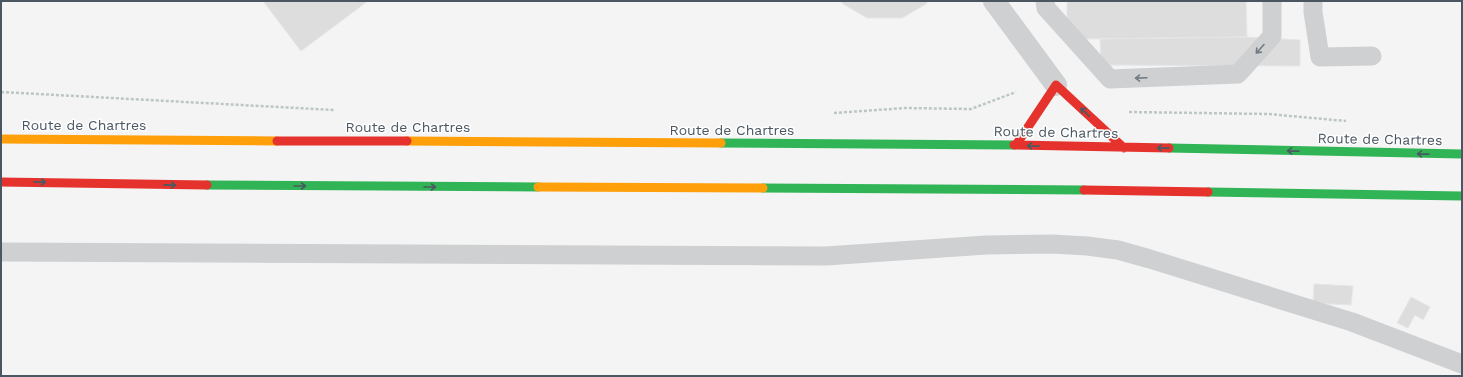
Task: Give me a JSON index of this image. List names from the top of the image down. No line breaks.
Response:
{"streets":{"main road":["Route de Chartres"]}}
